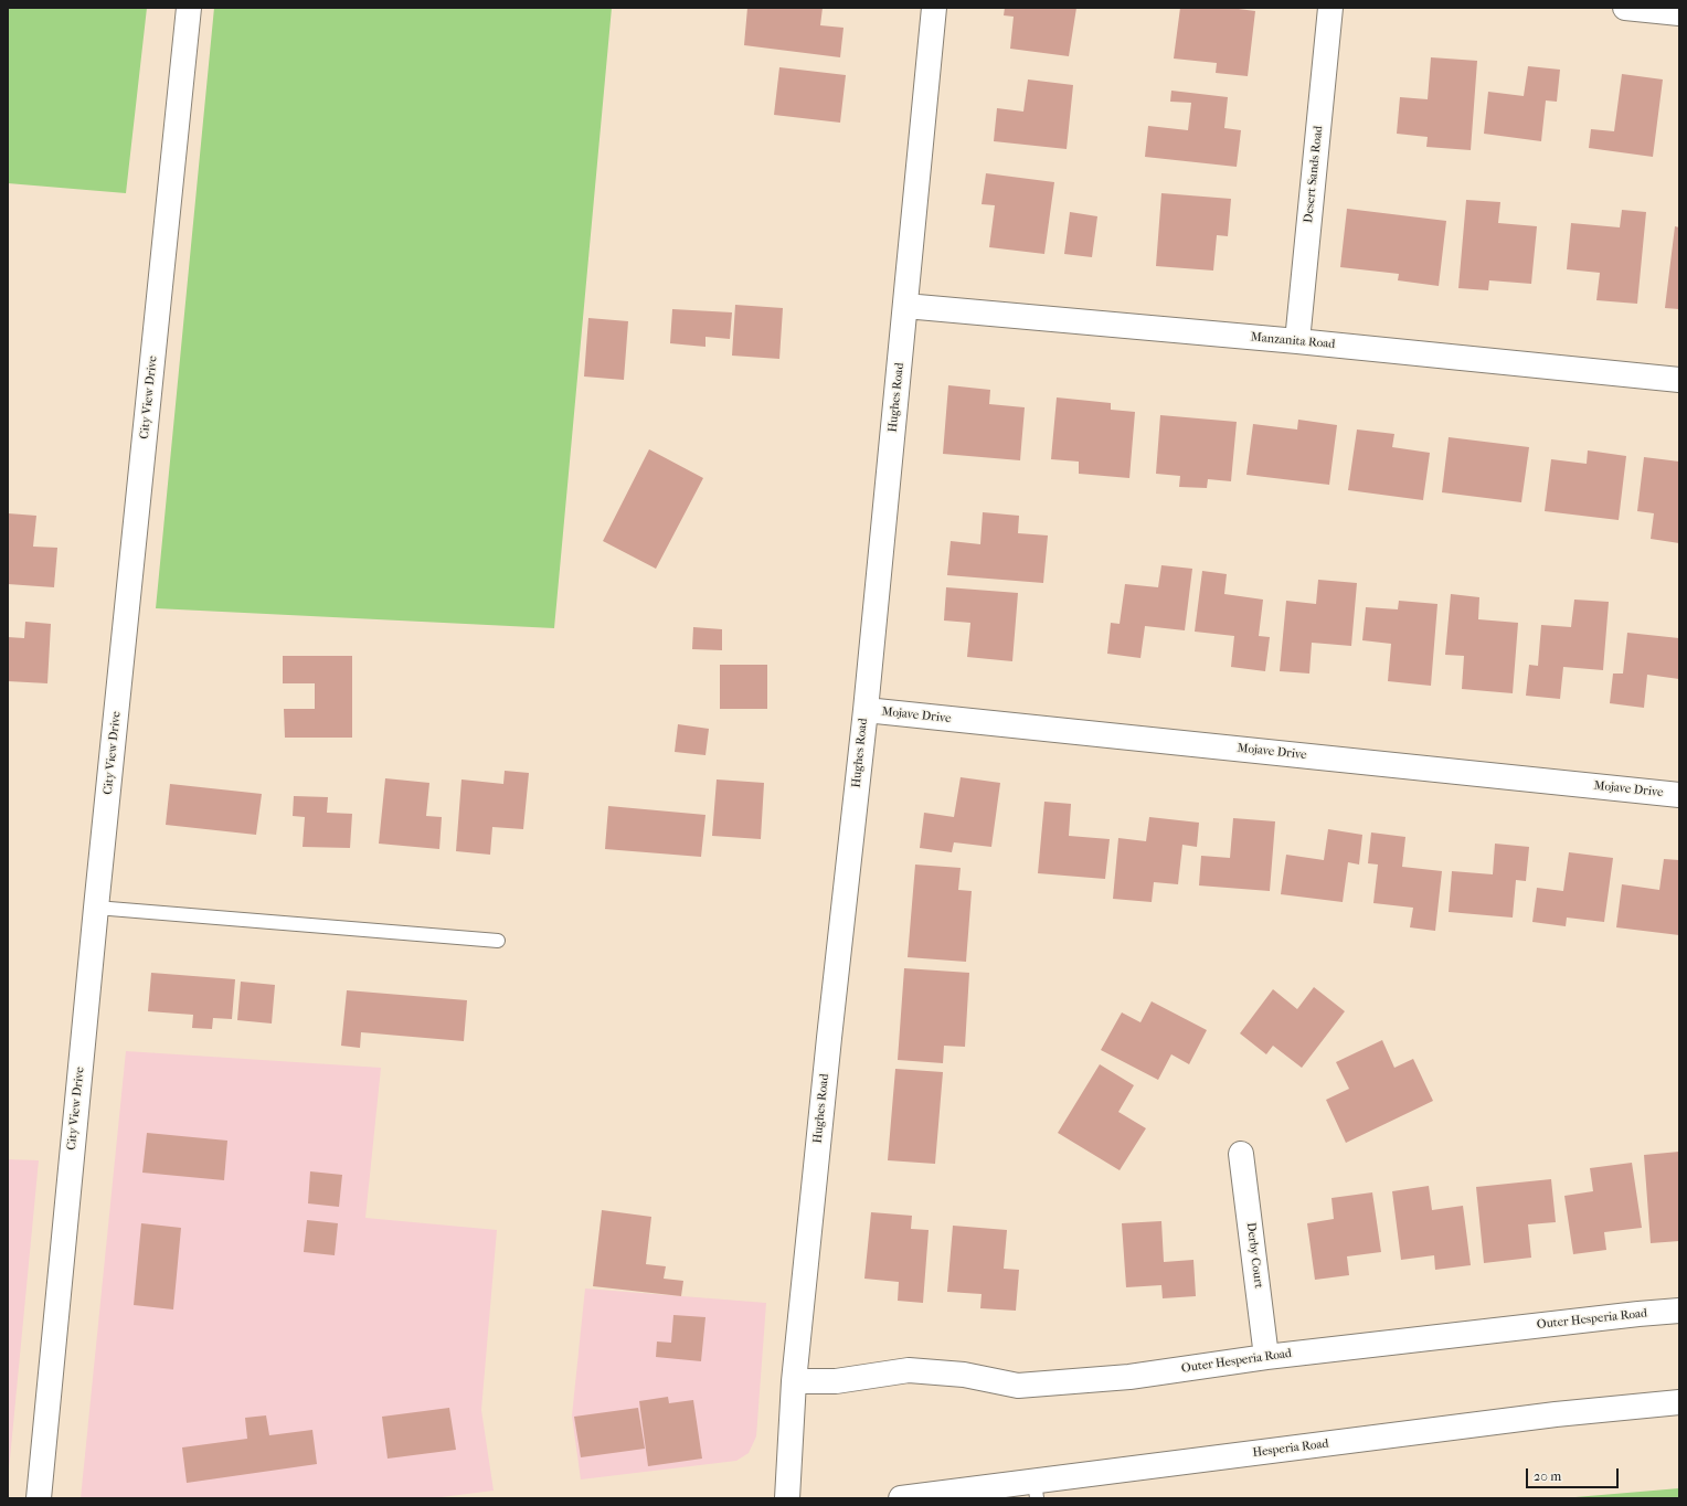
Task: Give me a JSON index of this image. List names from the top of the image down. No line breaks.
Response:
{"streets":{"street":["Desert Sands Road","Manzanita Road","City View Drive","Hughes Road","Mojave Drive","Derby Court","Outer Hesperia Road","Hesperia Road"]},"crossings":[["Desert Sands Road","Manzanita Road"],["Manzanita Road","Hughes Road"],["Hughes Road","Mojave Drive"],["Hughes Road","Outer Hesperia Road"],["Derby Court","Outer Hesperia Road"]],"scale_bar":"20 m"}
